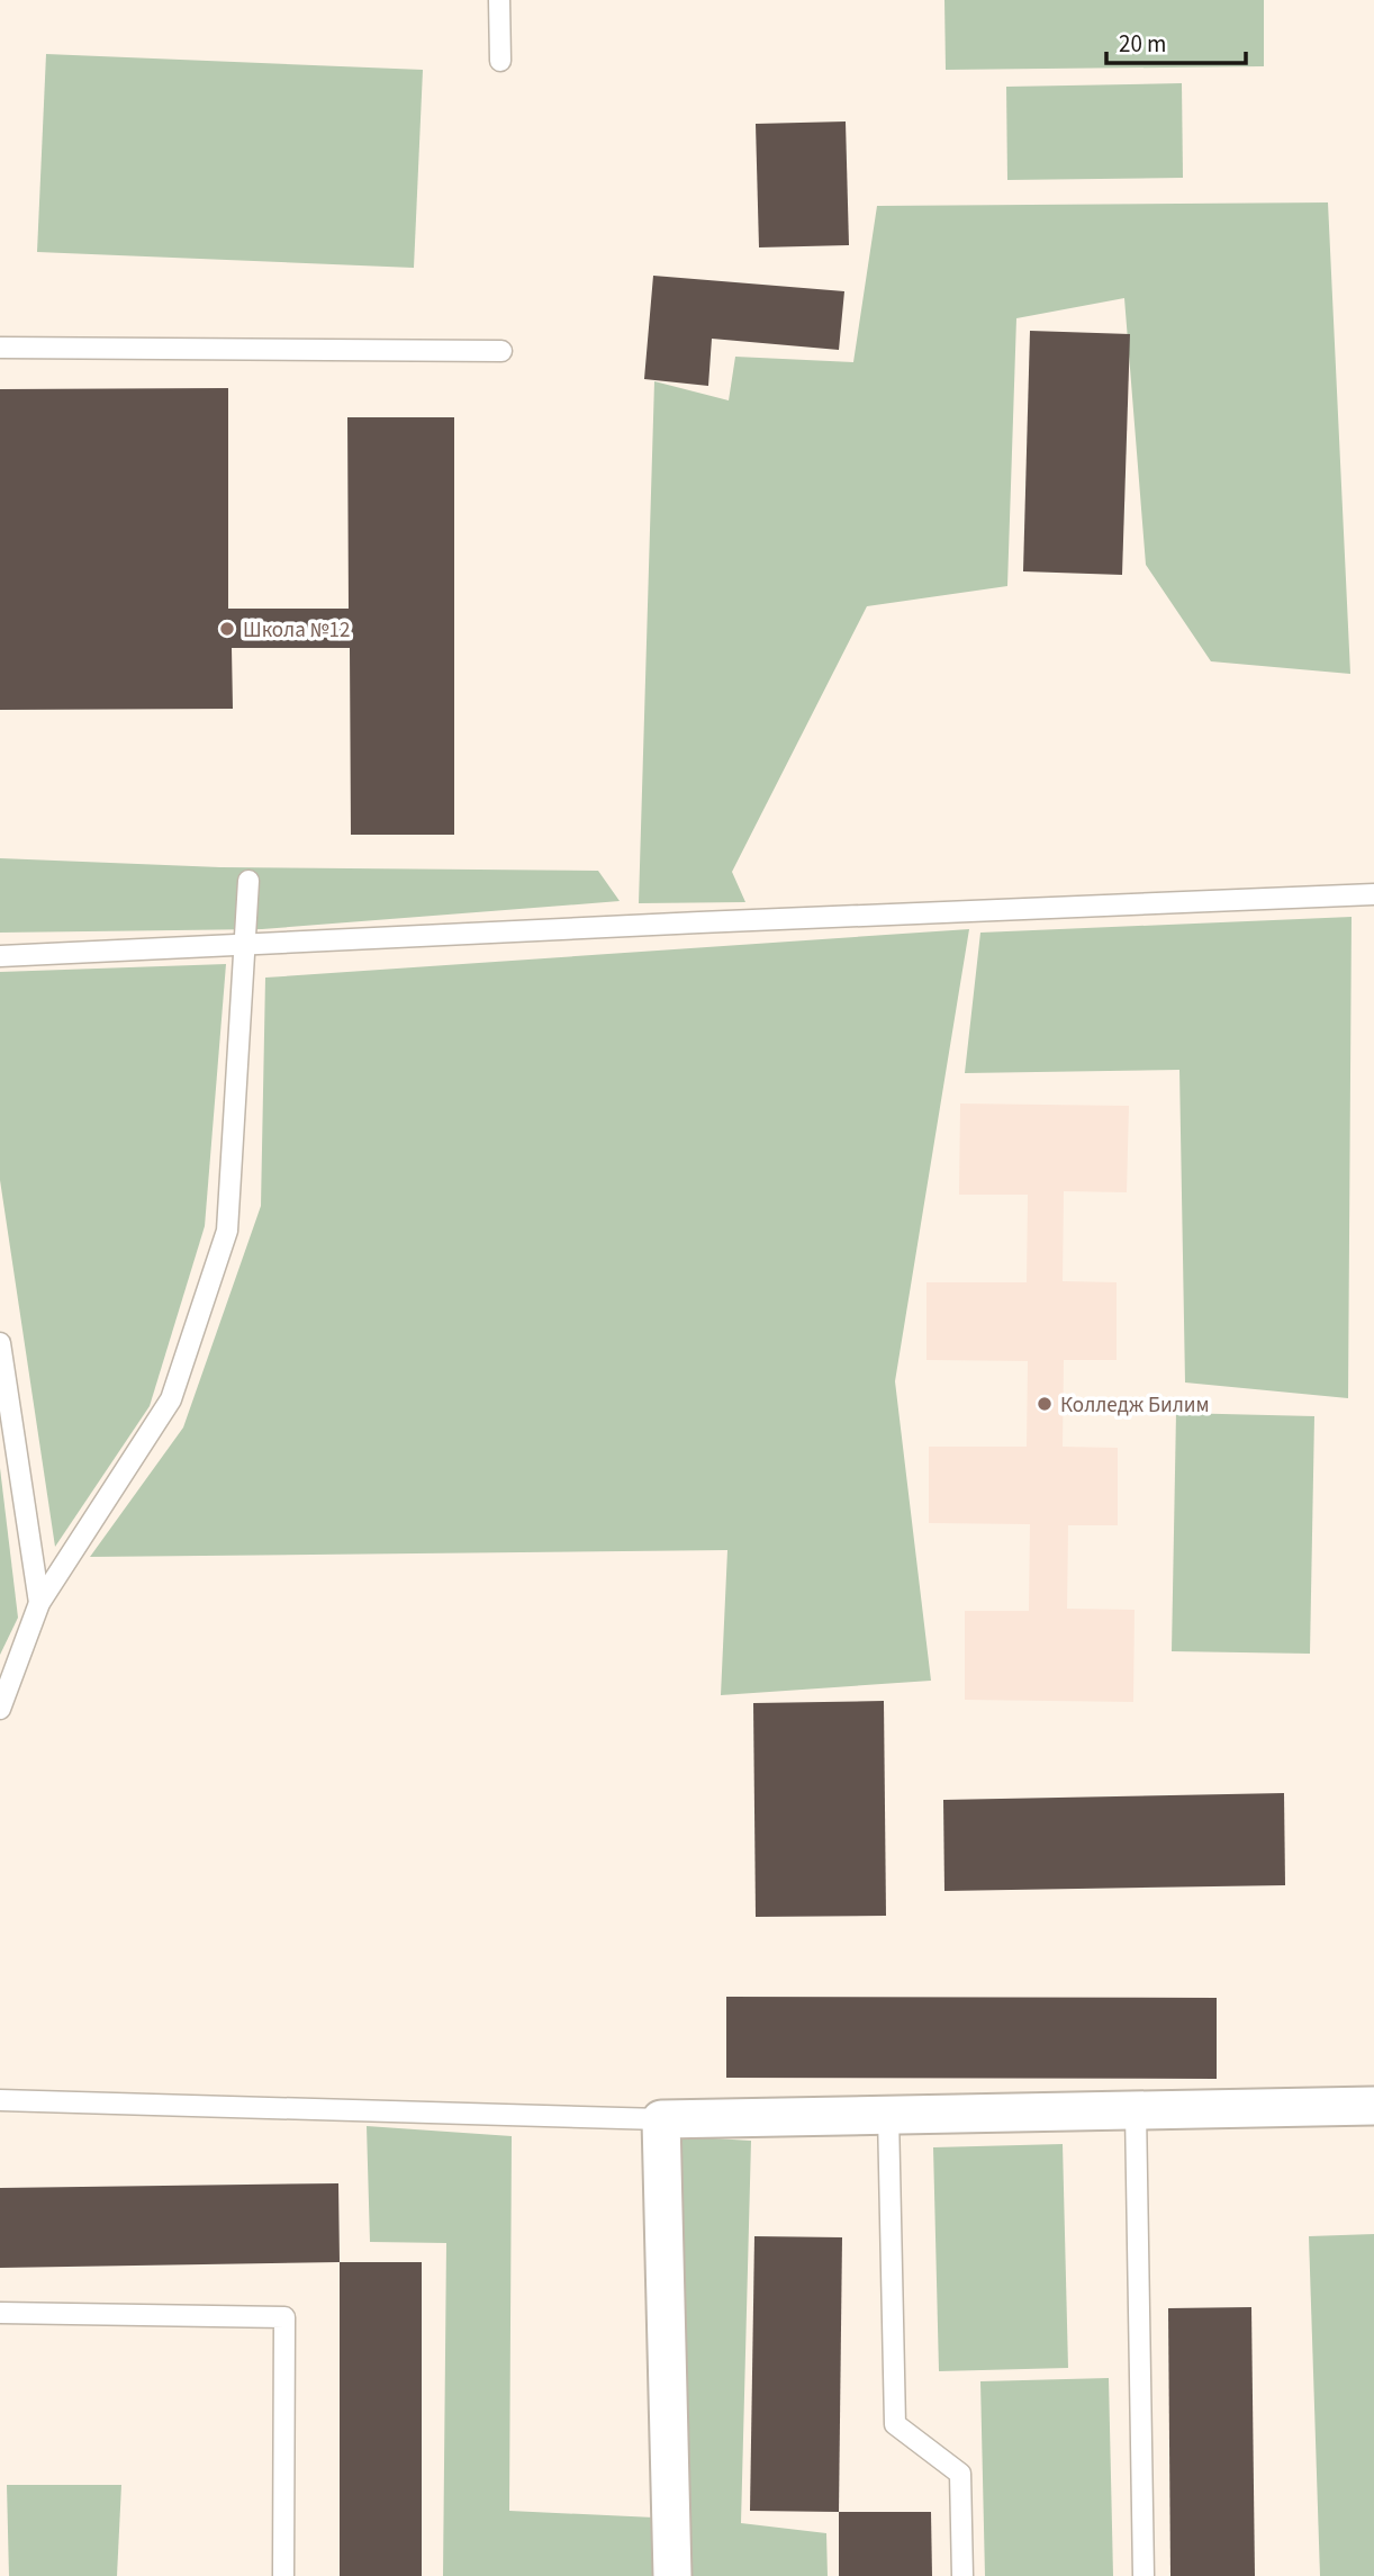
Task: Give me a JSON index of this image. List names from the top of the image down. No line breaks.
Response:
{"places":["Школа №12","Колледж Билим"],"scale_bar":"20 m"}
